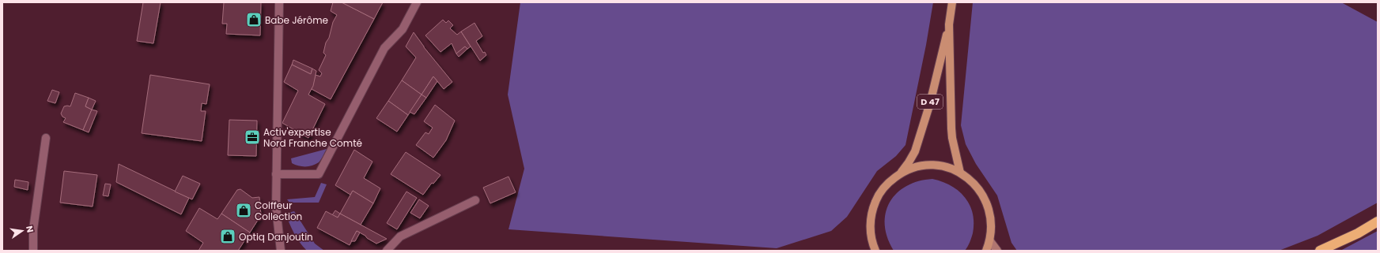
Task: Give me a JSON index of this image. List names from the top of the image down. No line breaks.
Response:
{"streets":{"main road":["D 47"]},"places":{"shop":["Babe Jérôme","Coiffeur Collection","Optiq Danjoutin"],"office":["Activ'expertise Nord Franche Comté"]},"north":"right"}
